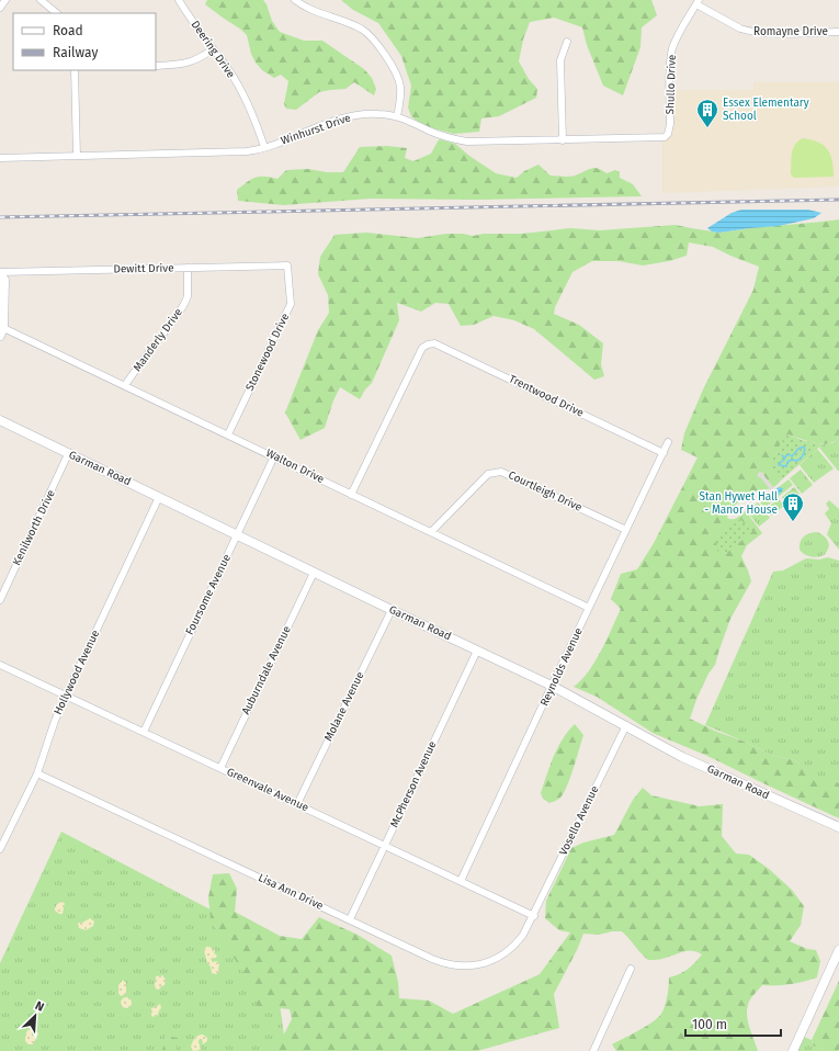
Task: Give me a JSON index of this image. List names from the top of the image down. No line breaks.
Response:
{"streets":{"street":["Romayne Drive","Deering Drive","Shullo Drive","Winhurst Drive","Dewitt Drive","Manderly Drive","Stonewood Drive","Trentwood Drive","Walton Drive","Garman Road","Courtleigh Drive","Kenilworth Drive","Foursome Avenue","Reynolds Avenue","Auburndale Avenue","Hollywood Avenue","Molane Avenue","McPherson Avenue","Greenvale Avenue","Vosello Avenue","Lisa Ann Drive"]},"crossings":[["Romayne Drive","Shullo Drive"],["Deering Drive","Winhurst Drive"],["Shullo Drive","Winhurst Drive"],["Dewitt Drive","Manderly Drive"],["Dewitt Drive","Stonewood Drive"],["Manderly Drive","Walton Drive"],["Stonewood Drive","Walton Drive"],["Trentwood Drive","Walton Drive"],["Trentwood Drive","Reynolds Avenue"],["Walton Drive","Courtleigh Drive"],["Walton Drive","Foursome Avenue"],["Walton Drive","Reynolds Avenue"],["Garman Road","Kenilworth Drive"],["Garman Road","Foursome Avenue"],["Garman Road","Reynolds Avenue"],["Garman Road","Auburndale Avenue"],["Garman Road","Hollywood Avenue"],["Garman Road","Molane Avenue"],["Garman Road","McPherson Avenue"],["Garman Road","Vosello Avenue"],["Courtleigh Drive","Reynolds Avenue"],["Foursome Avenue","Greenvale Avenue"],["Reynolds Avenue","Greenvale Avenue"],["Auburndale Avenue","Greenvale Avenue"],["Hollywood Avenue","Greenvale Avenue"],["Hollywood Avenue","Lisa Ann Drive"],["Molane Avenue","Greenvale Avenue"],["McPherson Avenue","Greenvale Avenue"],["McPherson Avenue","Lisa Ann Drive"],["Greenvale Avenue","Vosello Avenue"],["Greenvale Avenue","Lisa Ann Drive"],["Vosello Avenue","Lisa Ann Drive"]],"places":{"building":["Essex Elementary School","Stan Hywet Hall - Manor House"]},"legend":["Road","Railway"],"scale_bar":"100 m","north":"top right"}
